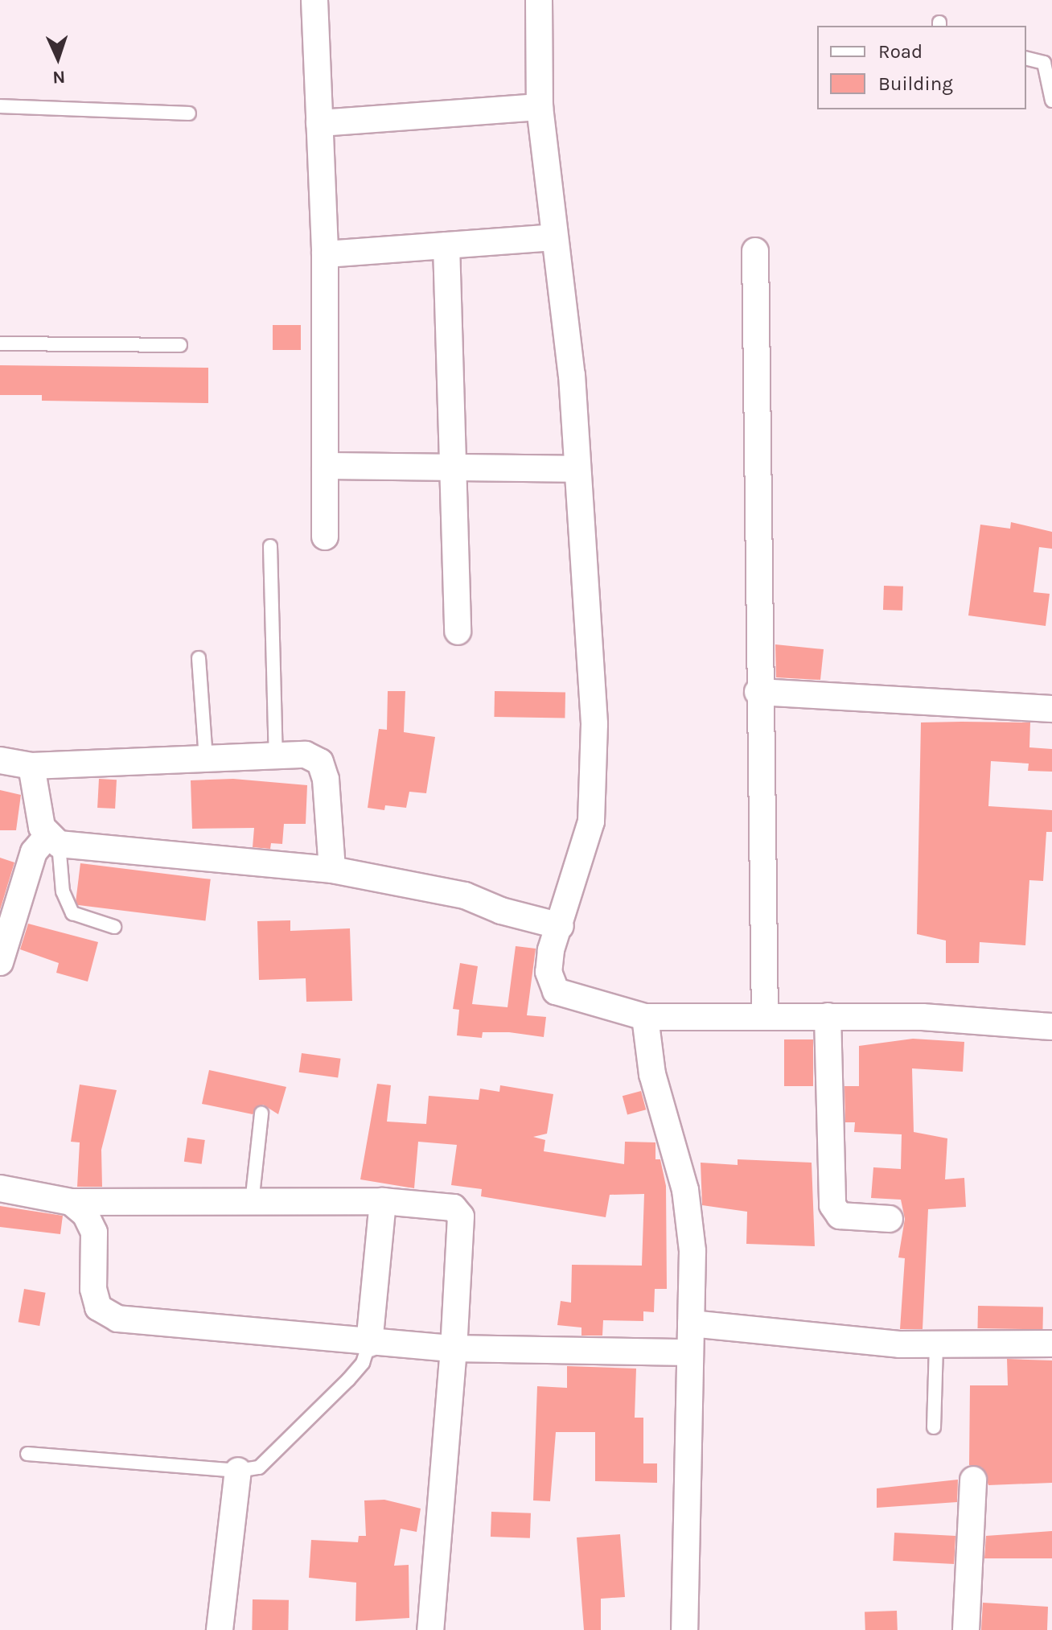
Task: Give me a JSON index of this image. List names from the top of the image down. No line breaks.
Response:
{"legend":["Road","Building"],"north":"bottom"}
